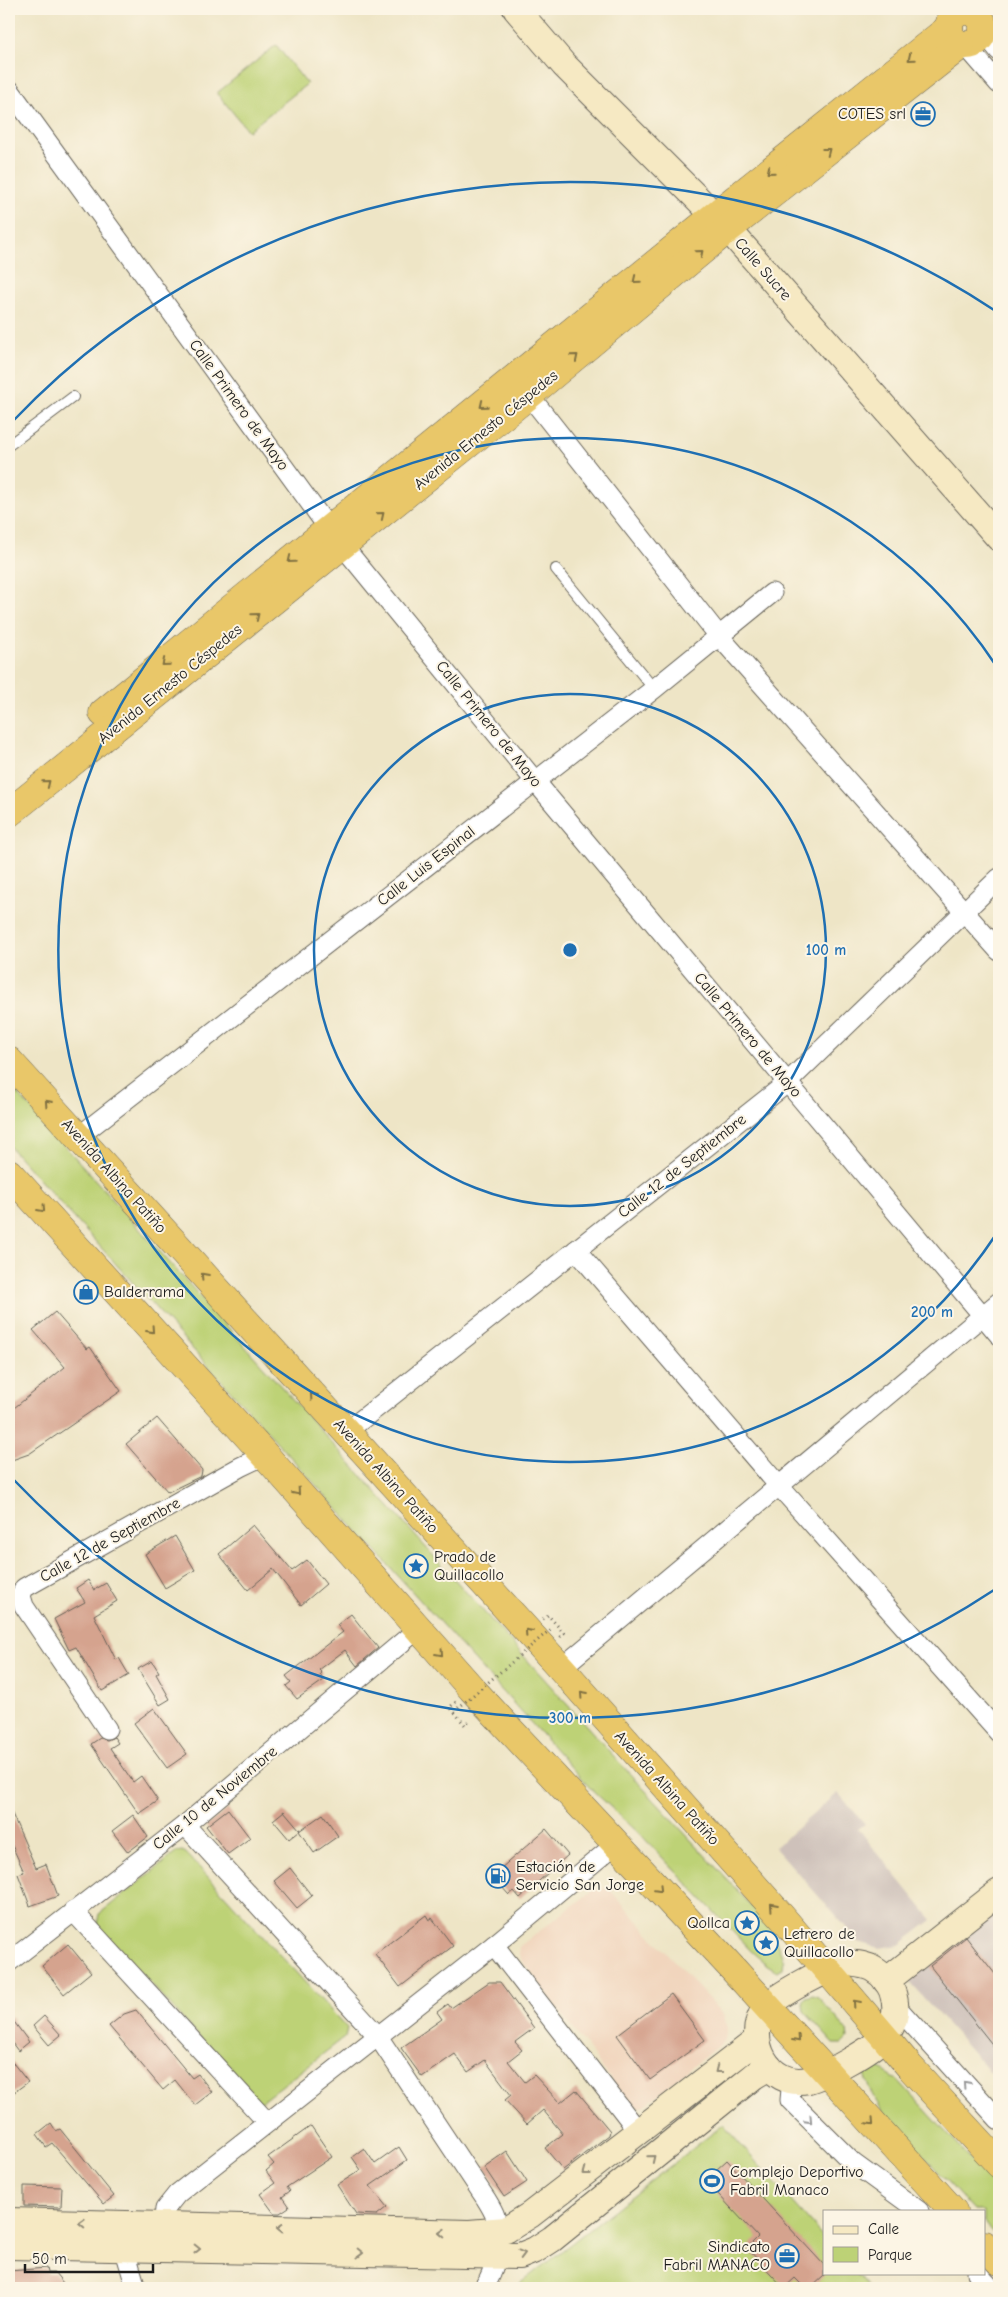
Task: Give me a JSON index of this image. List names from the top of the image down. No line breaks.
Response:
{"streets":{"highway":["Avenida Ernesto Céspedes","Avenida Albina Patiño"],"main road":["Calle Sucre"],"street":["Calle Primero de Mayo","Calle Luis Espinal","Calle 12 de Septiembre","Calle 10 de Noviembre"]},"crossings":[["Calle Sucre","Avenida Ernesto Céspedes"],["Calle Primero de Mayo","Avenida Ernesto Céspedes"],["Calle Primero de Mayo","Calle Luis Espinal"],["Calle Primero de Mayo","Calle 12 de Septiembre"],["Calle Luis Espinal","Avenida Albina Patiño"],["Calle 12 de Septiembre","Avenida Albina Patiño"]],"places":{"office":["COTES srl","Sindicato Fabril MANACO"],"shop":["Balderrama"],"place":["Prado de Quillacollo","Qollca","Letrero de Quillacollo"],"fuel station":["Estación de Servicio San Jorge"],"sports":["Complejo Deportivo Fabril Manaco"]},"legend":["Calle","Parque"],"scale_bar":"50 m","rings":["100 m","200 m","300 m"]}
